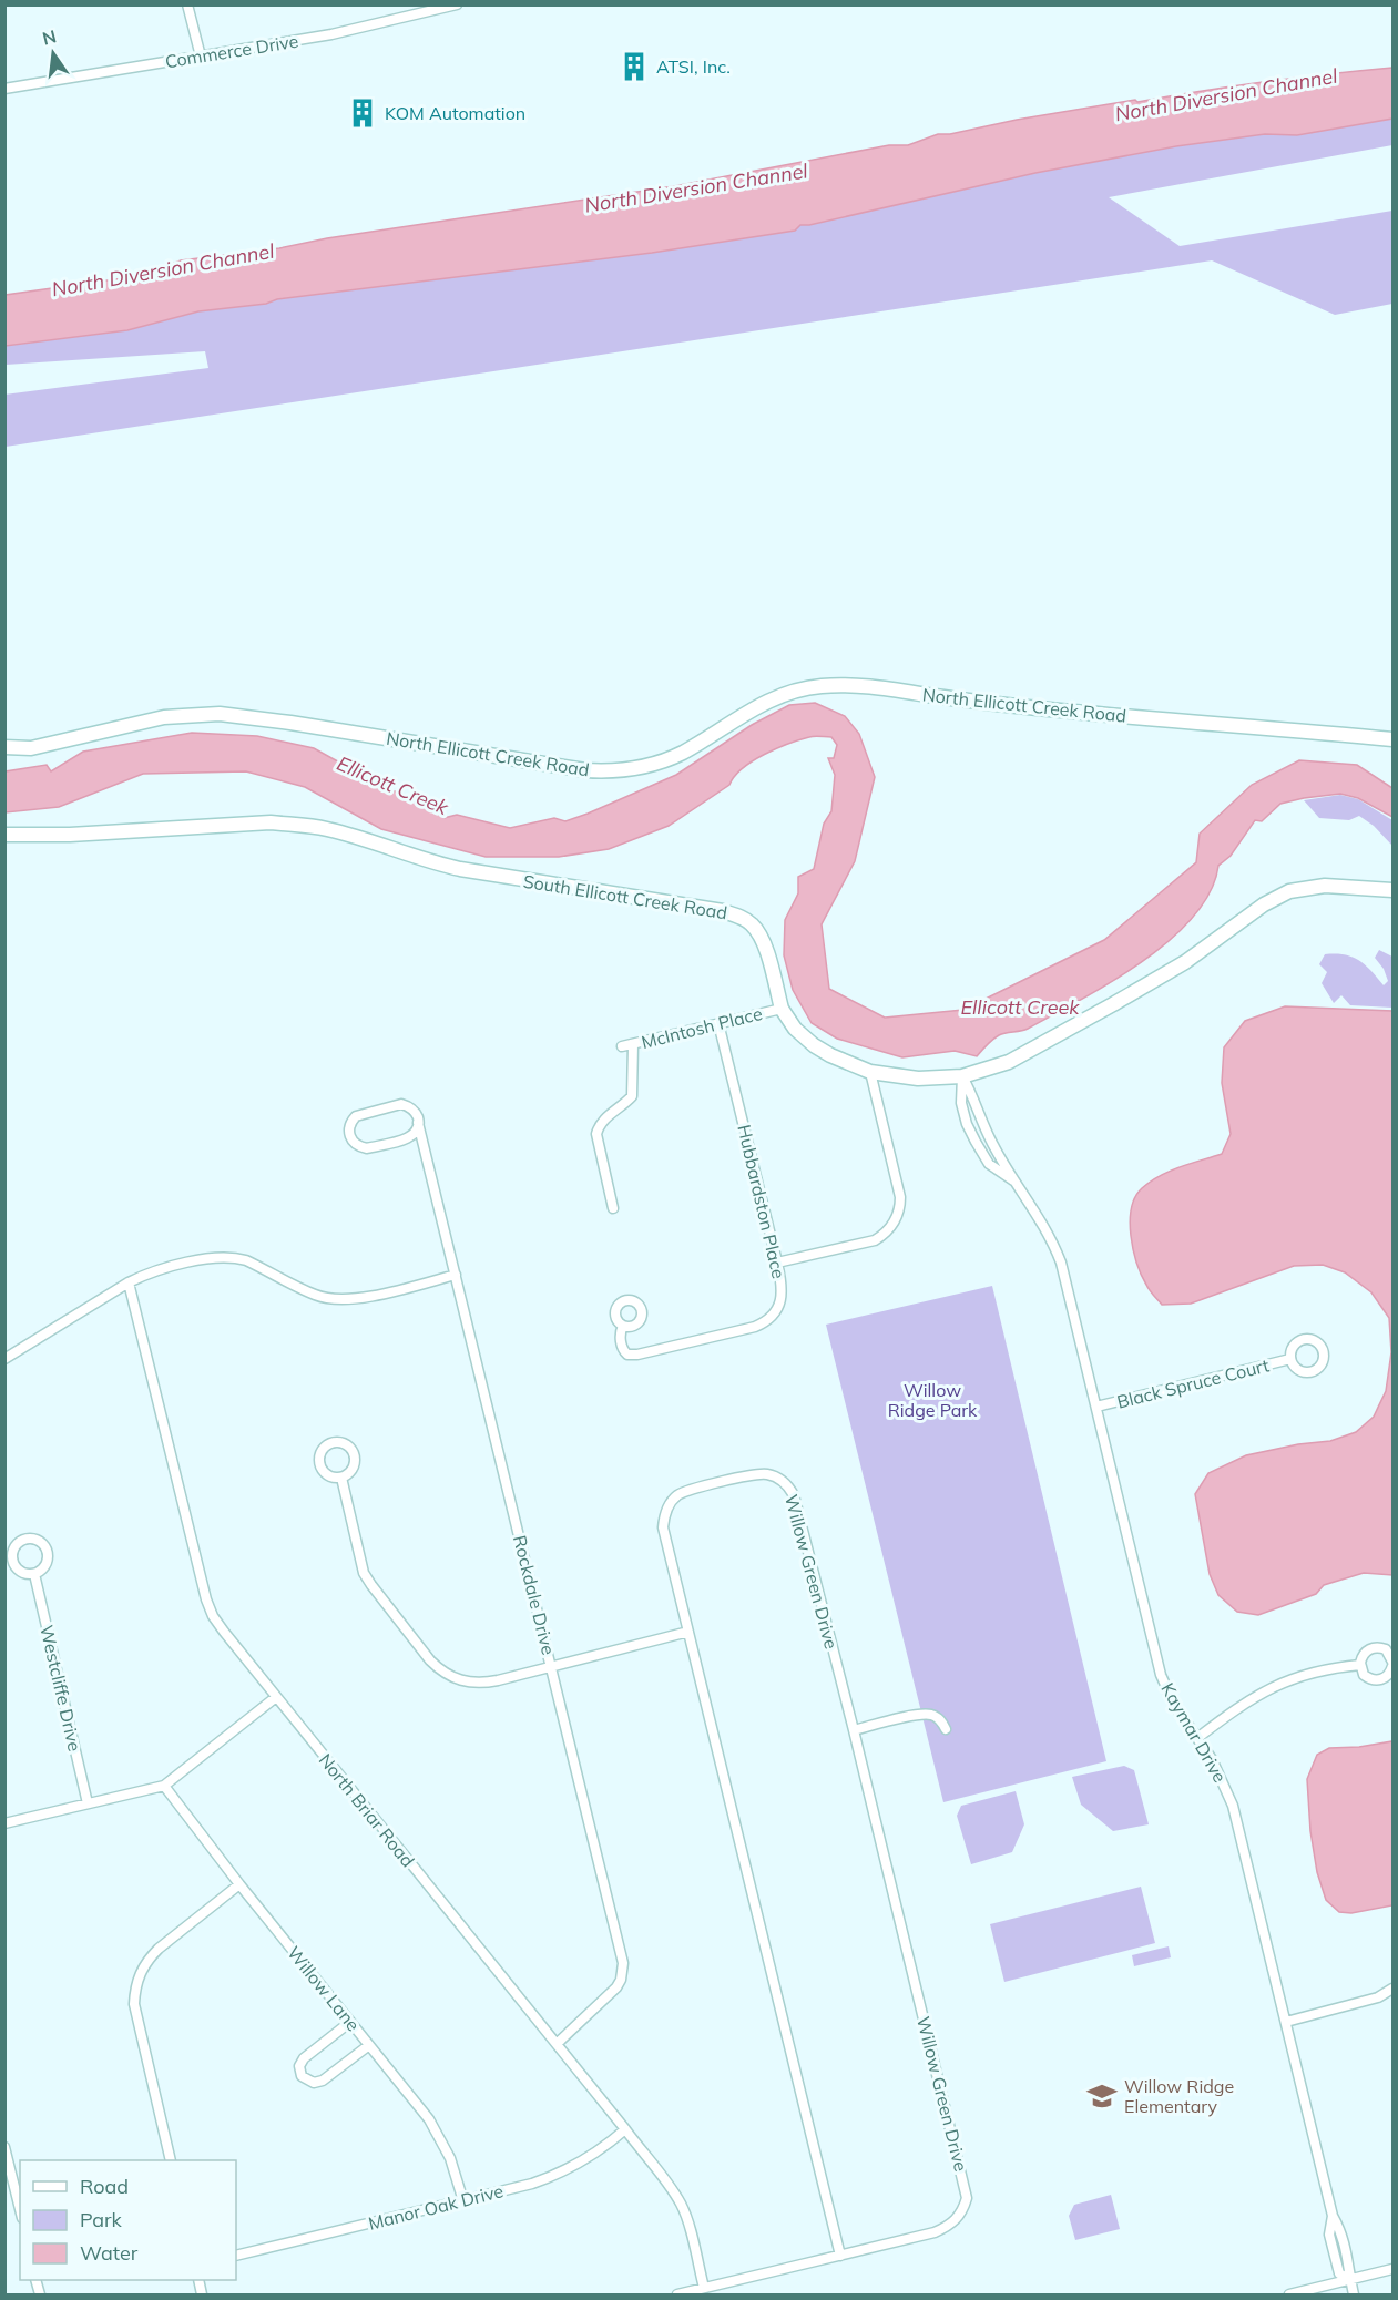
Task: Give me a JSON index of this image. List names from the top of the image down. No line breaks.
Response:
{"streets":{"street":["Commerce Drive","North Ellicott Creek Road","South Ellicott Creek Road","McIntosh Place","Hubbardston Place","Black Spruce Court","Willow Green Drive","Rockdale Drive","Westcliffe Drive","Kaymar Drive","North Briar Road","Willow Lane","Manor Oak Drive"]},"crossings":[["South Ellicott Creek Road","McIntosh Place"],["South Ellicott Creek Road","Kaymar Drive"],["McIntosh Place","Hubbardston Place"],["Black Spruce Court","Kaymar Drive"],["Willow Green Drive","North Briar Road"],["Rockdale Drive","North Briar Road"],["North Briar Road","Manor Oak Drive"],["Willow Lane","Manor Oak Drive"]],"water":["North Diversion Channel","Ellicott Creek"],"parks":["Willow Ridge Park"],"places":{"building":["ATSI, Inc.","KOM Automation"],"school or university":["Willow Ridge Elementary"]},"legend":["Road","Park","Water"],"north":"top"}
